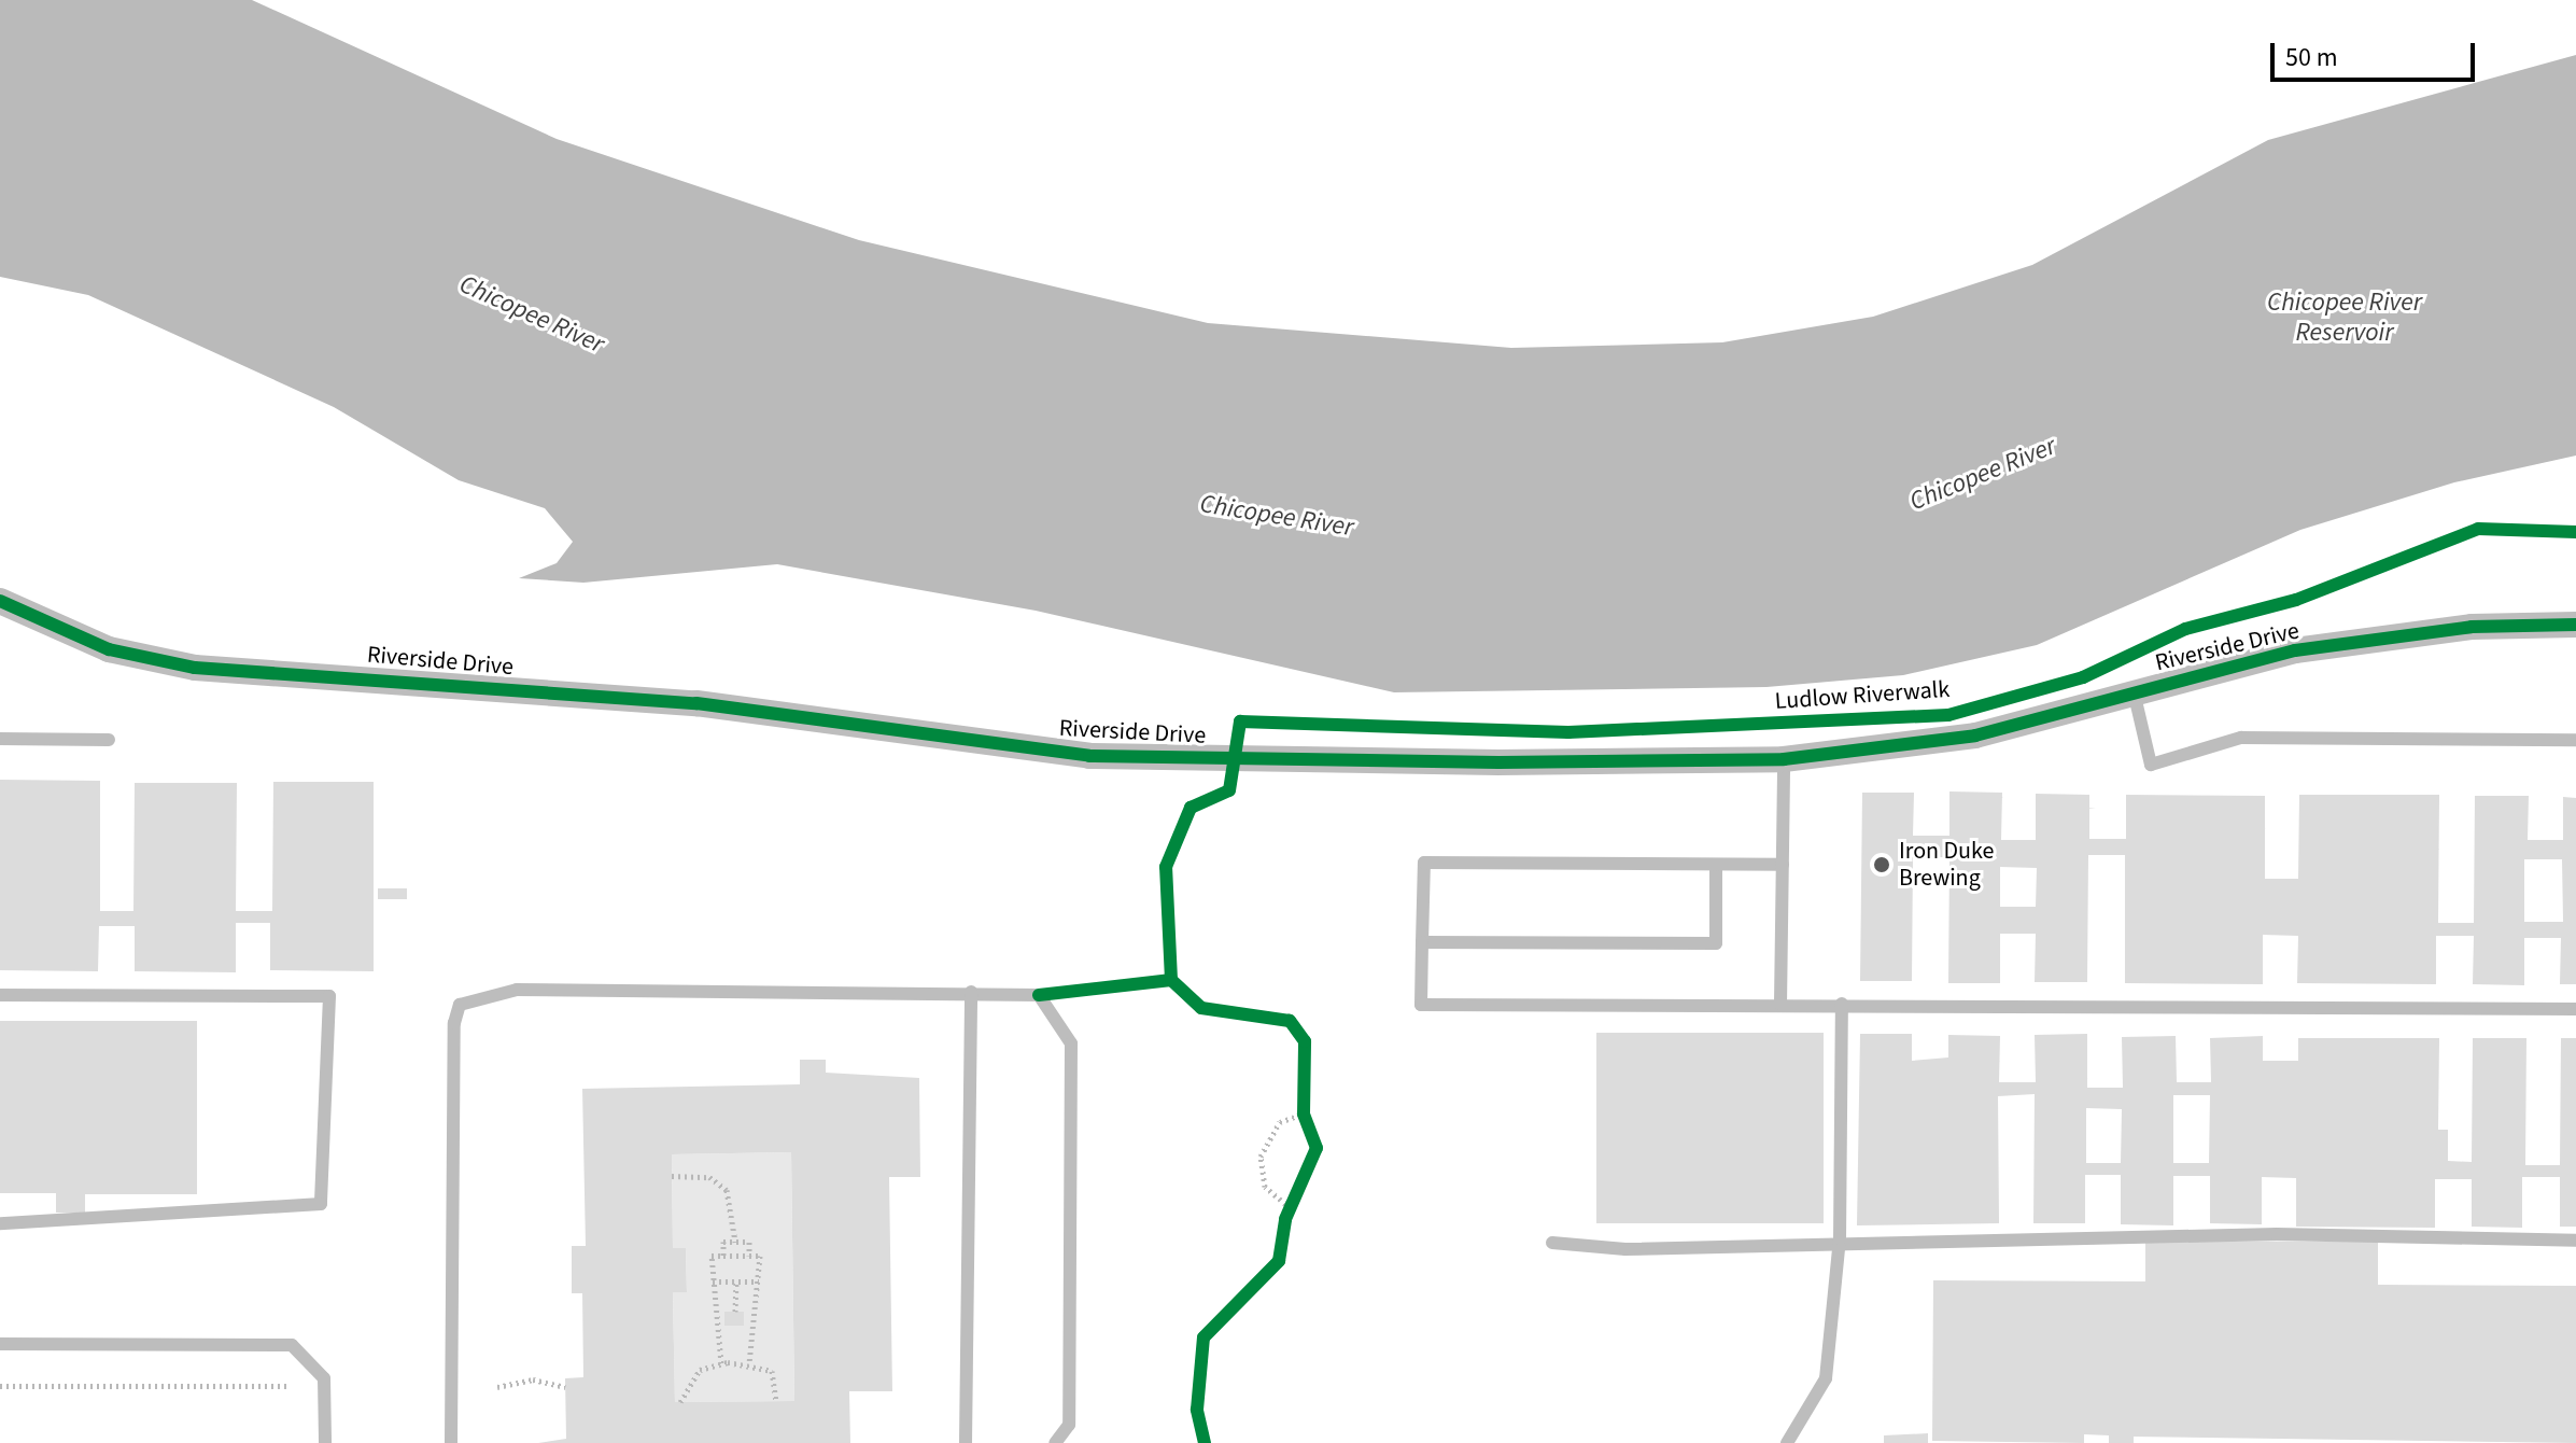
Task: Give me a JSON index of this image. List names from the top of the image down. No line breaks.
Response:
{"streets":{"street":["Riverside Drive"],"cycle path":["Ludlow Riverwalk"]},"water":["Chicopee River Reservoir","Chicopee River"],"places":["Iron Duke Brewing"],"scale_bar":"50 m"}
